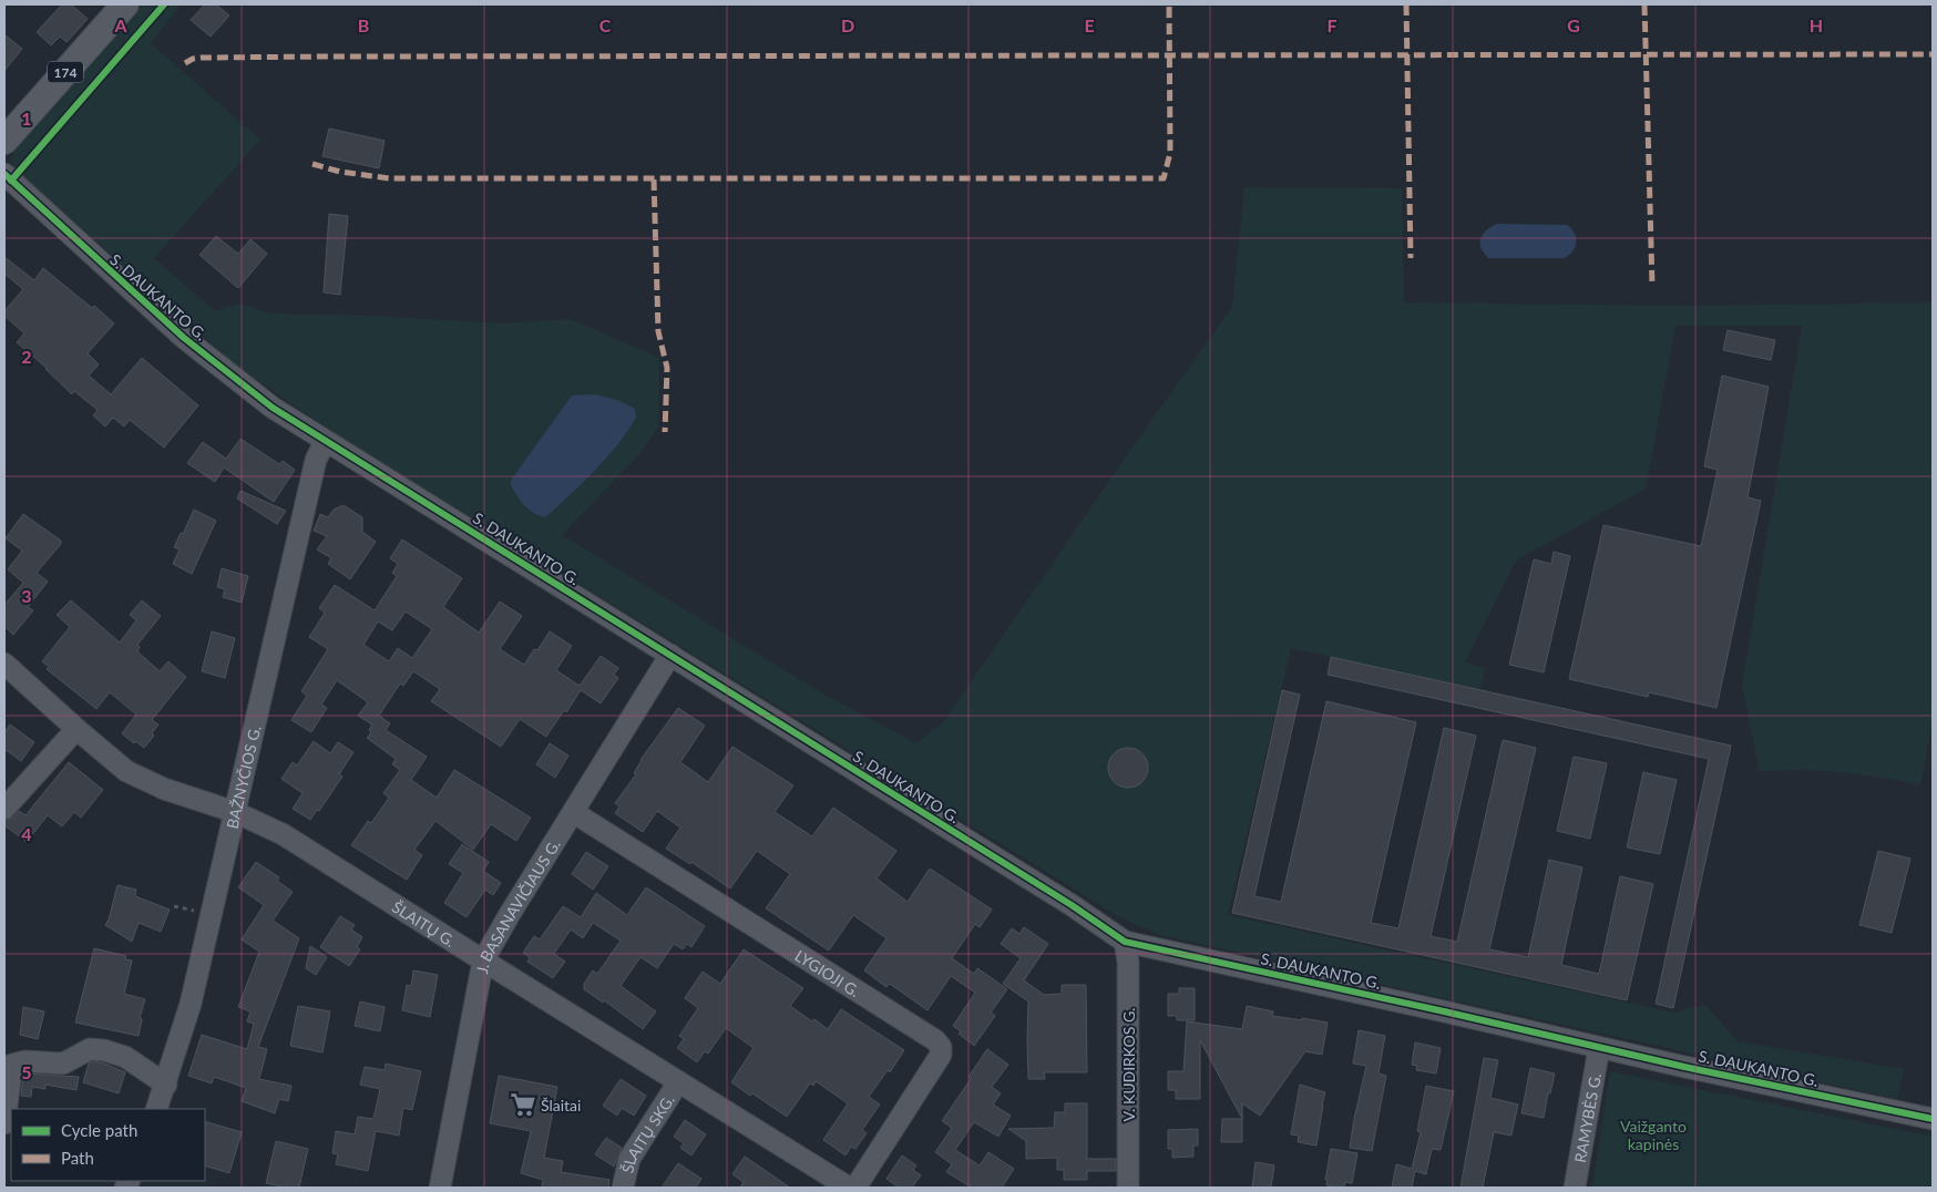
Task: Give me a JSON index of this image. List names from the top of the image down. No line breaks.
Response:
{"streets":{"main road":["174"],"street":["S. DAUKANTO G.","BAŽNYČIOS G.","J. BASANAVIČIAUS G.","ŠLAITŲ G.","LYGIOJI G.","V. KUDIRKOS G.","RAMYBĖS G.","ŠLAITŲ SKG."]},"crossings":[["S. DAUKANTO G.","BAŽNYČIOS G."],["S. DAUKANTO G.","J. BASANAVIČIAUS G."],["S. DAUKANTO G.","V. KUDIRKOS G."],["S. DAUKANTO G.","RAMYBĖS G."],["BAŽNYČIOS G.","ŠLAITŲ G."],["J. BASANAVIČIAUS G.","ŠLAITŲ G."],["J. BASANAVIČIAUS G.","LYGIOJI G."],["ŠLAITŲ G.","ŠLAITŲ SKG."]],"parks":["Vaižganto kapinės"],"places":{"supermarket":["Šlaitai"]},"legend":["Cycle path","Path"],"grid":{"columns":["A","B","C","D","E","F","G","H"],"rows":["1","2","3","4","5"]}}
